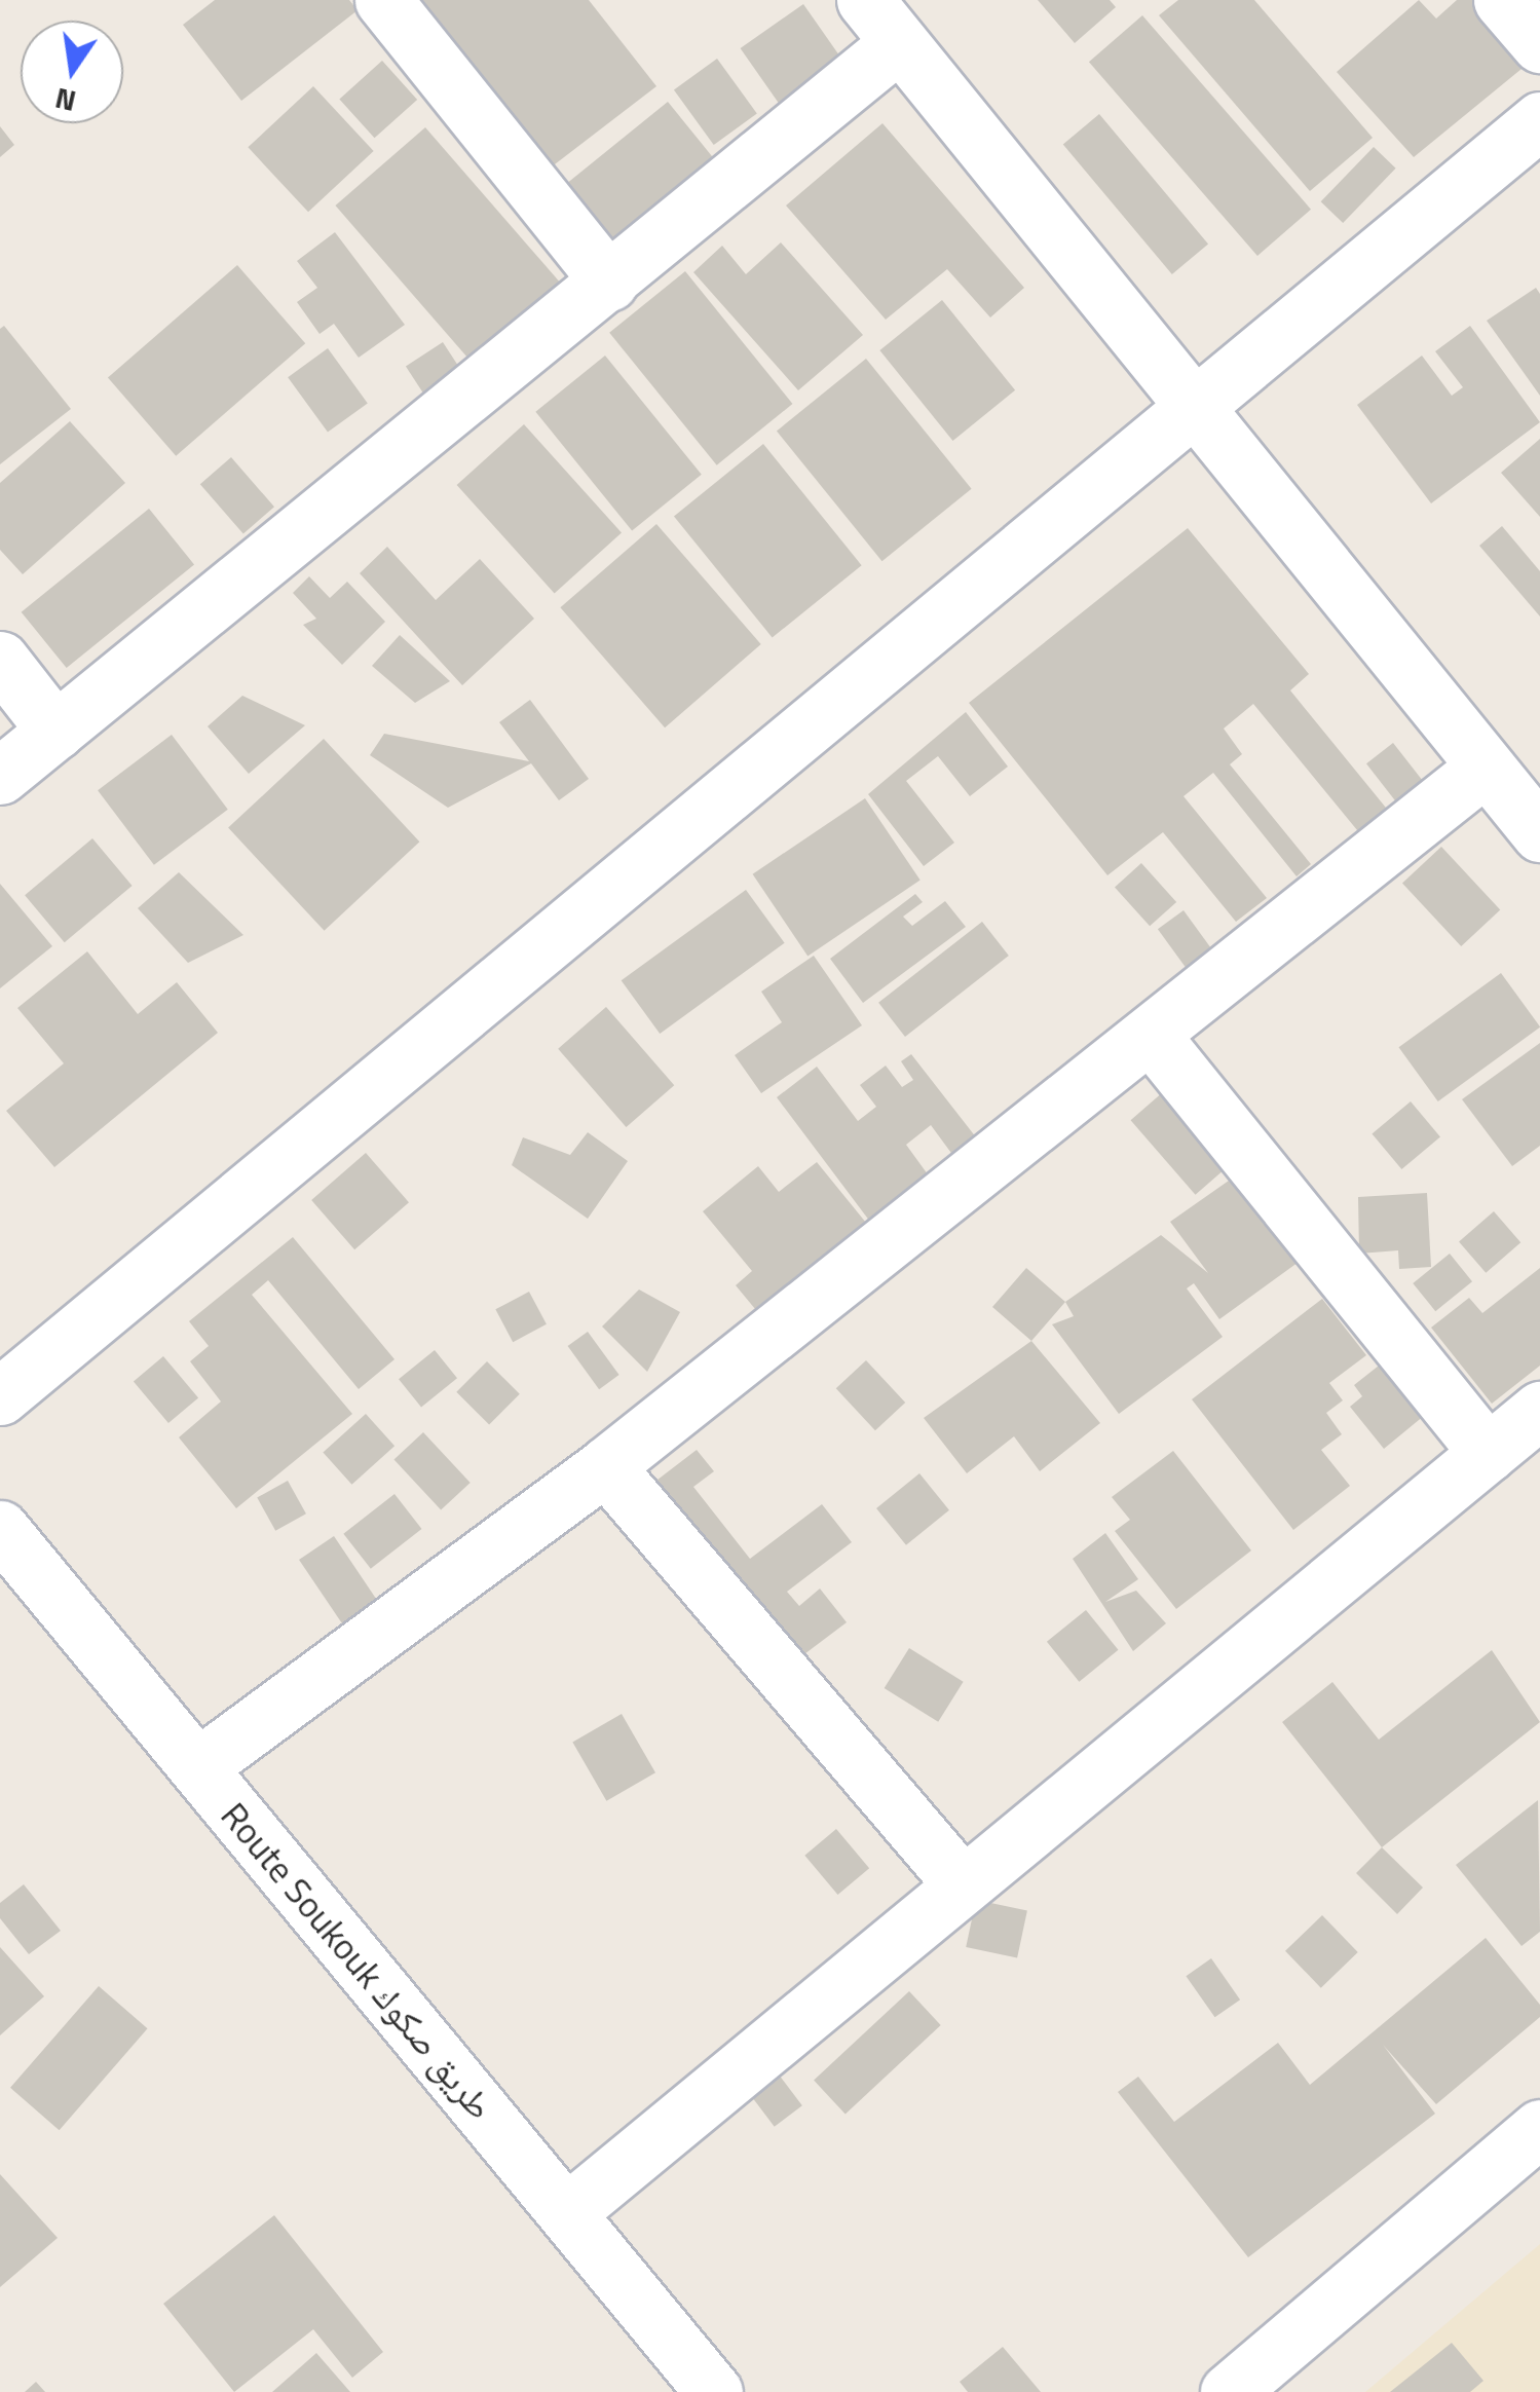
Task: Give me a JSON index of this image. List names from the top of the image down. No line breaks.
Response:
{"streets":{"street":["Route Soukouk طريق صكوك"]},"north":"bottom"}
